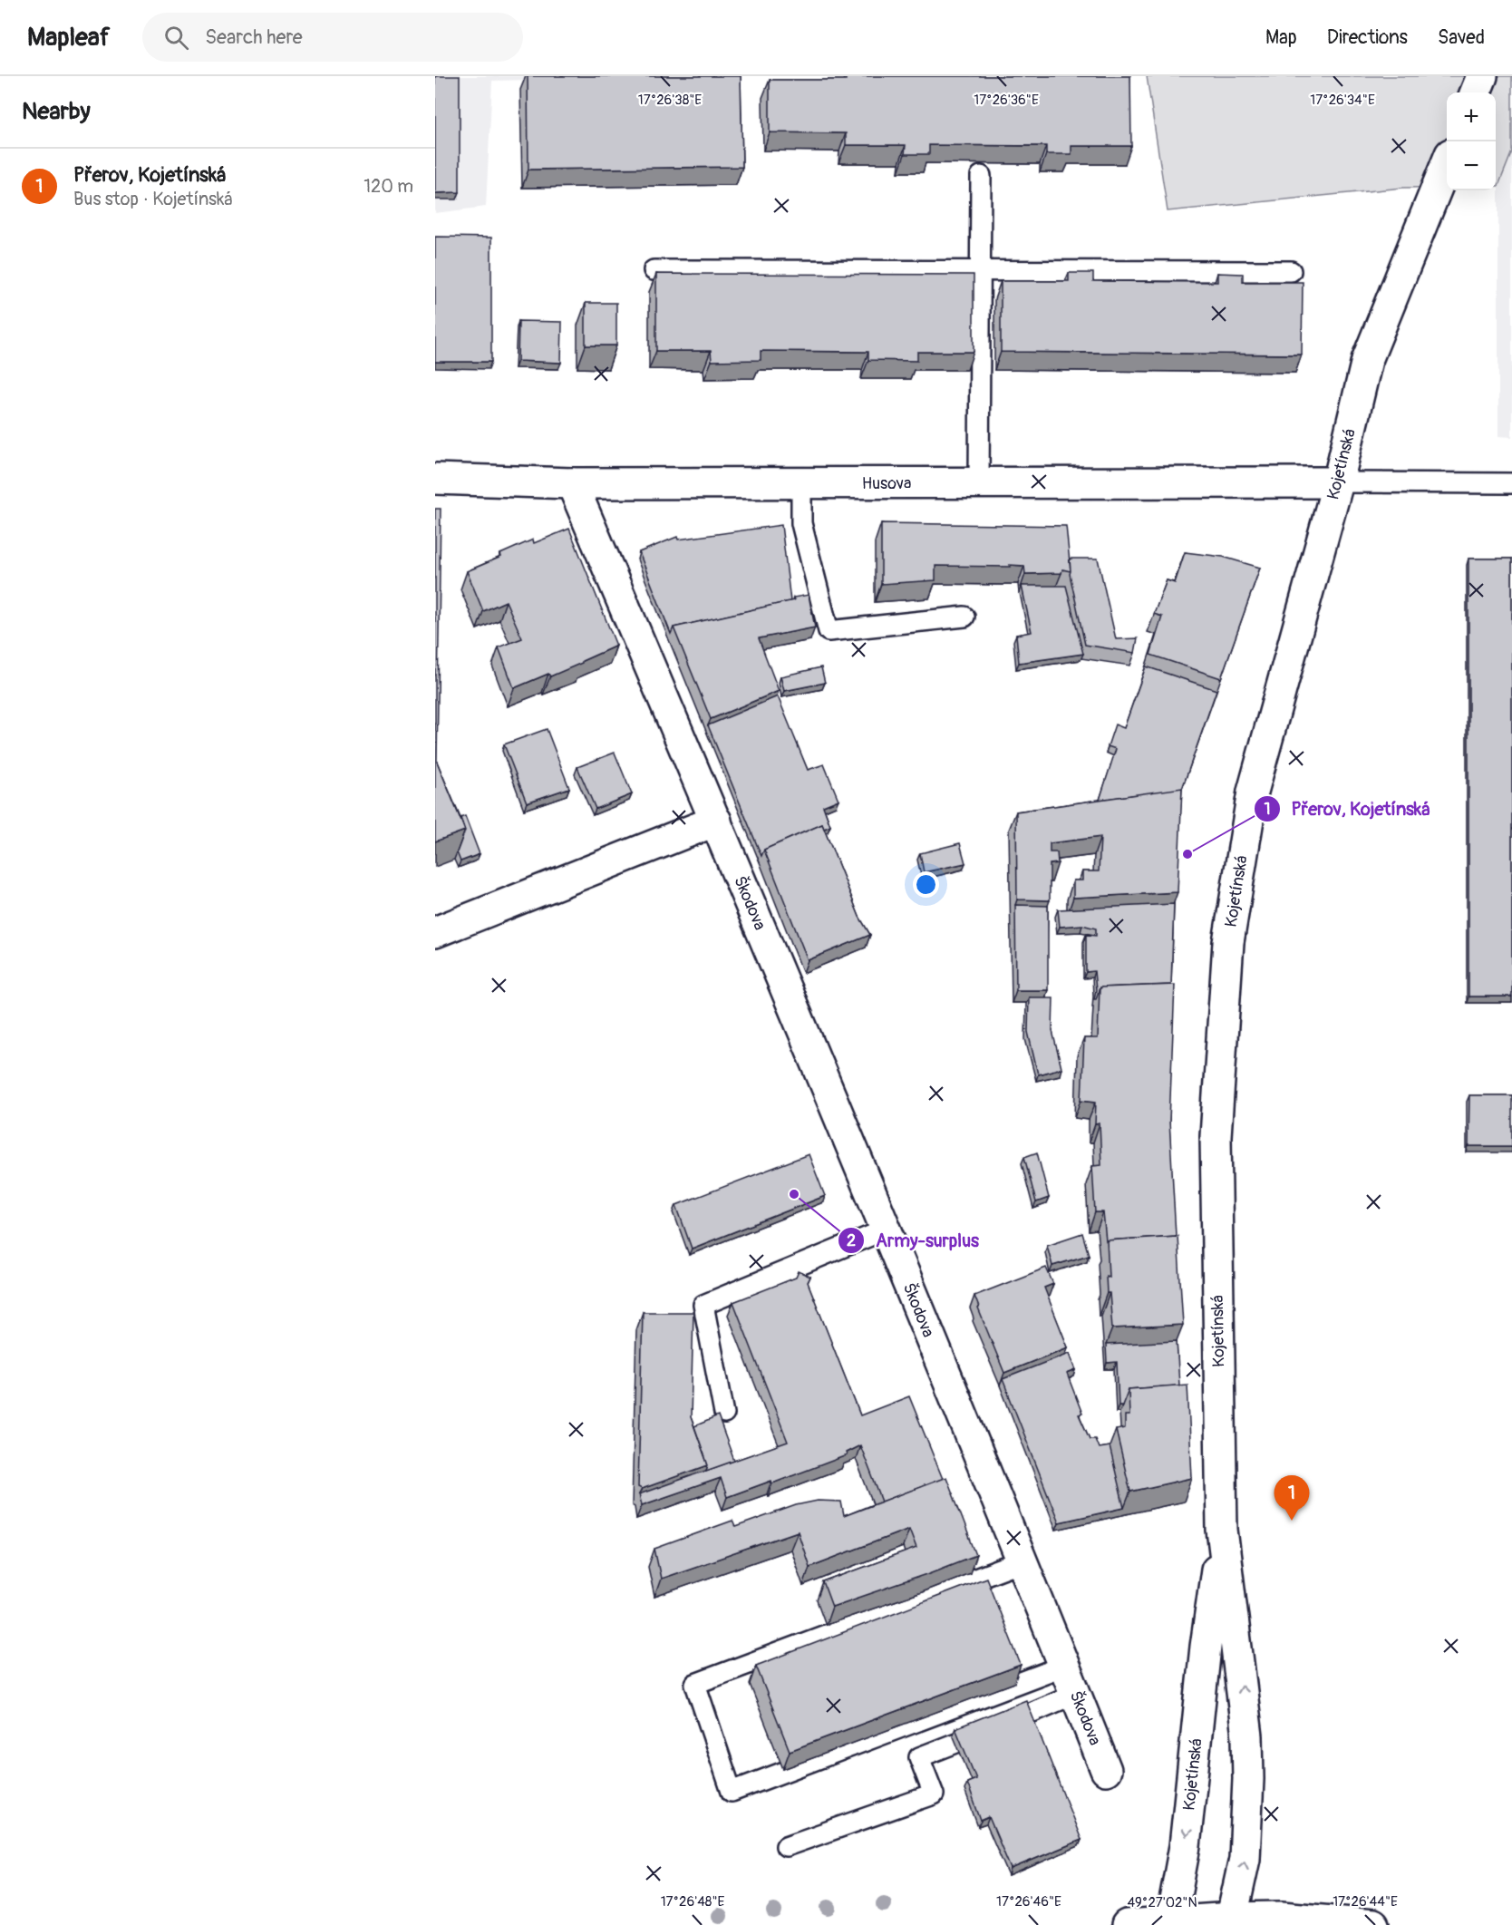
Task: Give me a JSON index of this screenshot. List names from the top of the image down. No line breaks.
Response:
{"streets":{"street":["Kojetínská","Husova","Škodova"]},"crossings":[["Kojetínská","Husova"],["Husova","Škodova"]],"places":["Přerov, Kojetínská","Army-surplus"],"page":{"header":"Mapleaf","search":"Search here","nav":["Map","Directions","Saved"],"heading":"Nearby","map_buttons":["+","−"],"list":[{"mark":"1","name":"Přerov, Kojetínská","note":"Bus stop · Kojetínská","value":"120 m"}],"pins":"1"},"coordinates":["17°26'38\"E","17°26'36\"E","17°26'34\"E","17°26'48\"E","17°26'46\"E","17°26'44\"E","49°27'02\"N"]}
